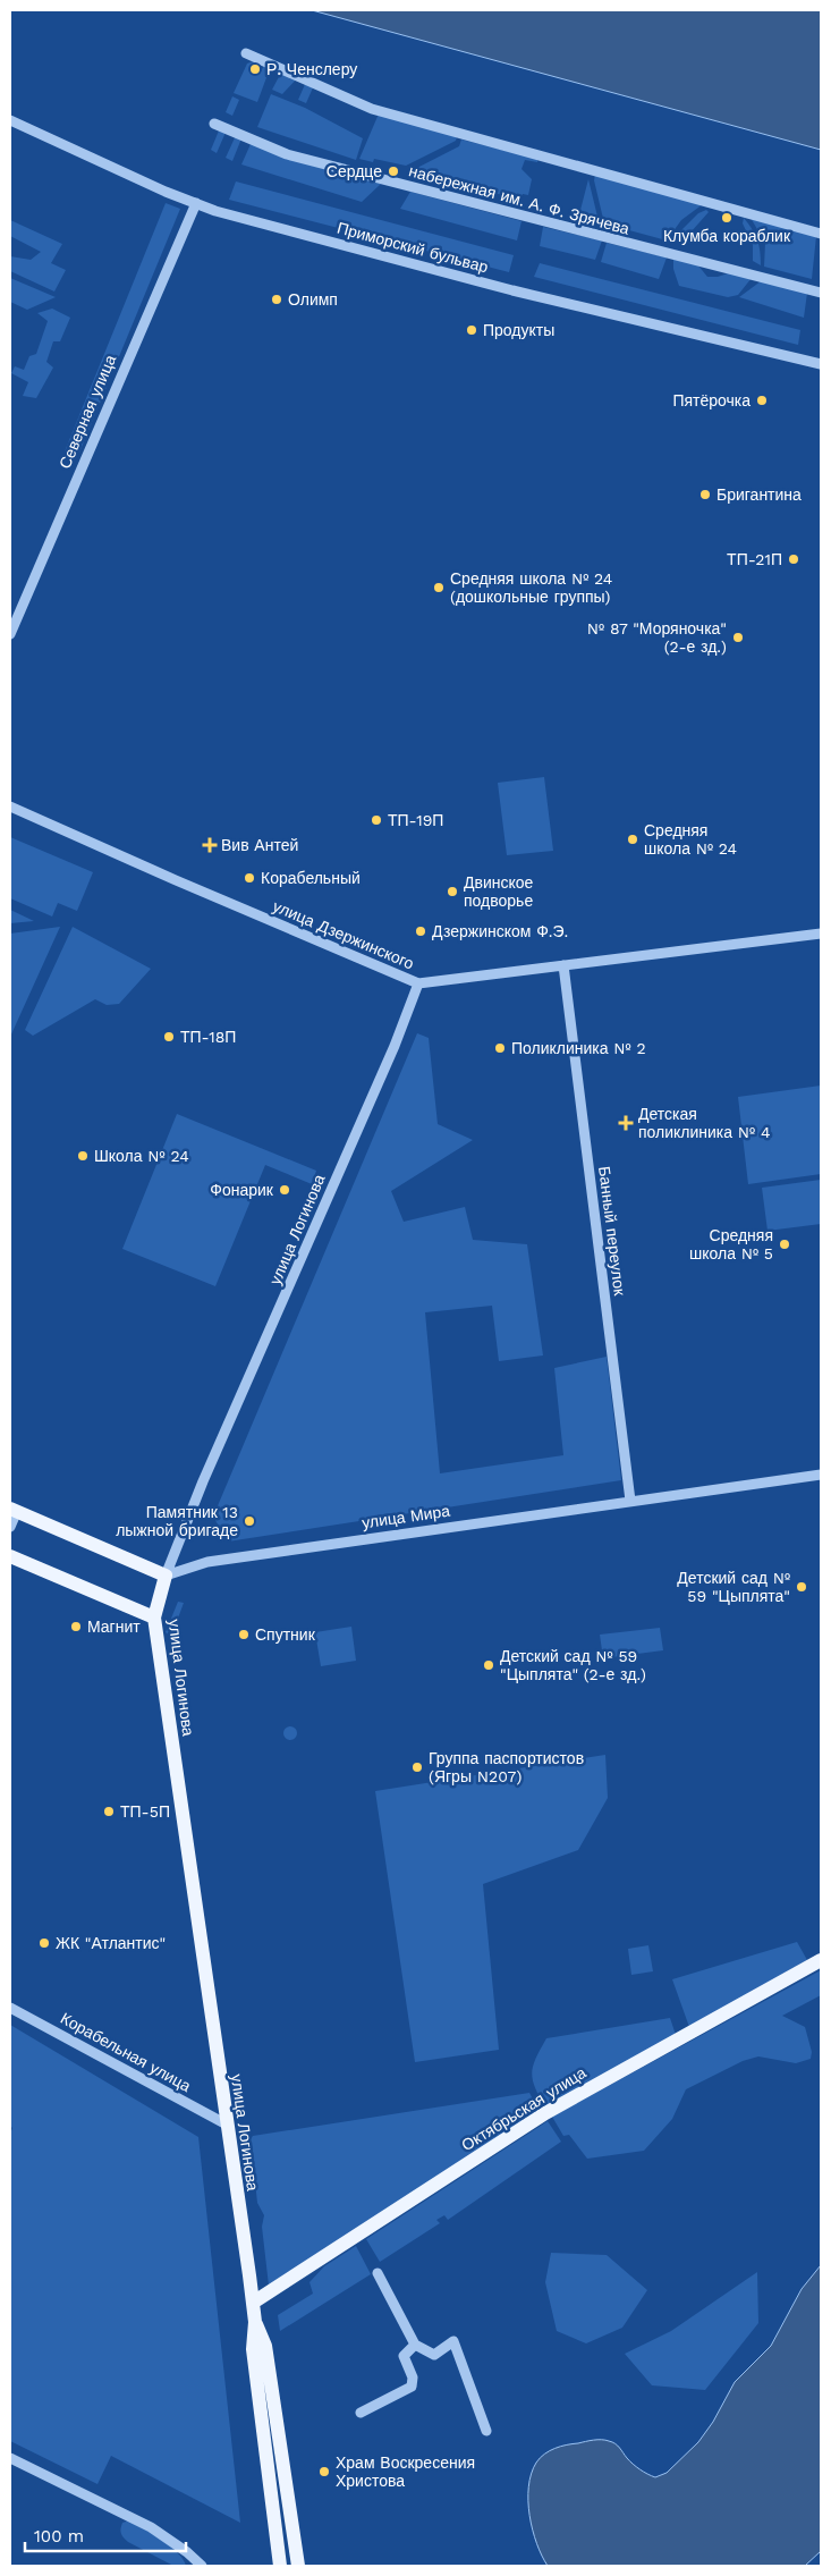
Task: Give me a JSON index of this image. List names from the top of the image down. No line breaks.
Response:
{"streets":{"main road":["улица Логинова","Октябрьская улица"],"street":["набережная им. А. Ф. Зрячева","Приморский бульвар","Северная улица","улица Дзержинского","Банный переулок","улица Мира","Корабельная улица"]},"crossings":[["Приморский бульвар","Северная улица"],["улица Дзержинского","улица Логинова"],["улица Дзержинского","Банный переулок"],["улица Логинова","улица Мира"],["улица Логинова","Корабельная улица"],["улица Логинова","Октябрьская улица"],["Банный переулок","улица Мира"]],"places":{"other":["Р. Ченслеру","Сердце","Клумба кораблик","Олимп","Продукты","Пятёрочка","Бригантина","ТП-21П","Средняя школа № 24 (дошкольные группы)","№ 87 \"Моряночка\" (2-е зд.)","ТП-19П","Средняя школа № 24","Корабельный","Двинское подворье","Дзержинском Ф.Э.","ТП-18П","Поликлиника № 2","Школа № 24","Фонарик","Средняя школа № 5","Памятник 13 лыжной бригаде","Детский сад № 59 \"Цыплята\"","Магнит","Спутник","Детский сад № 59 \"Цыплята\" (2-е зд.)","Группа паспортистов (Ягры N207)","ТП-5П","ЖК \"Атлантис\"","Храм Воскресения Христова"],"health":["Вив Антей","Детская поликлиника № 4"]},"scale_bar":"100 m"}
